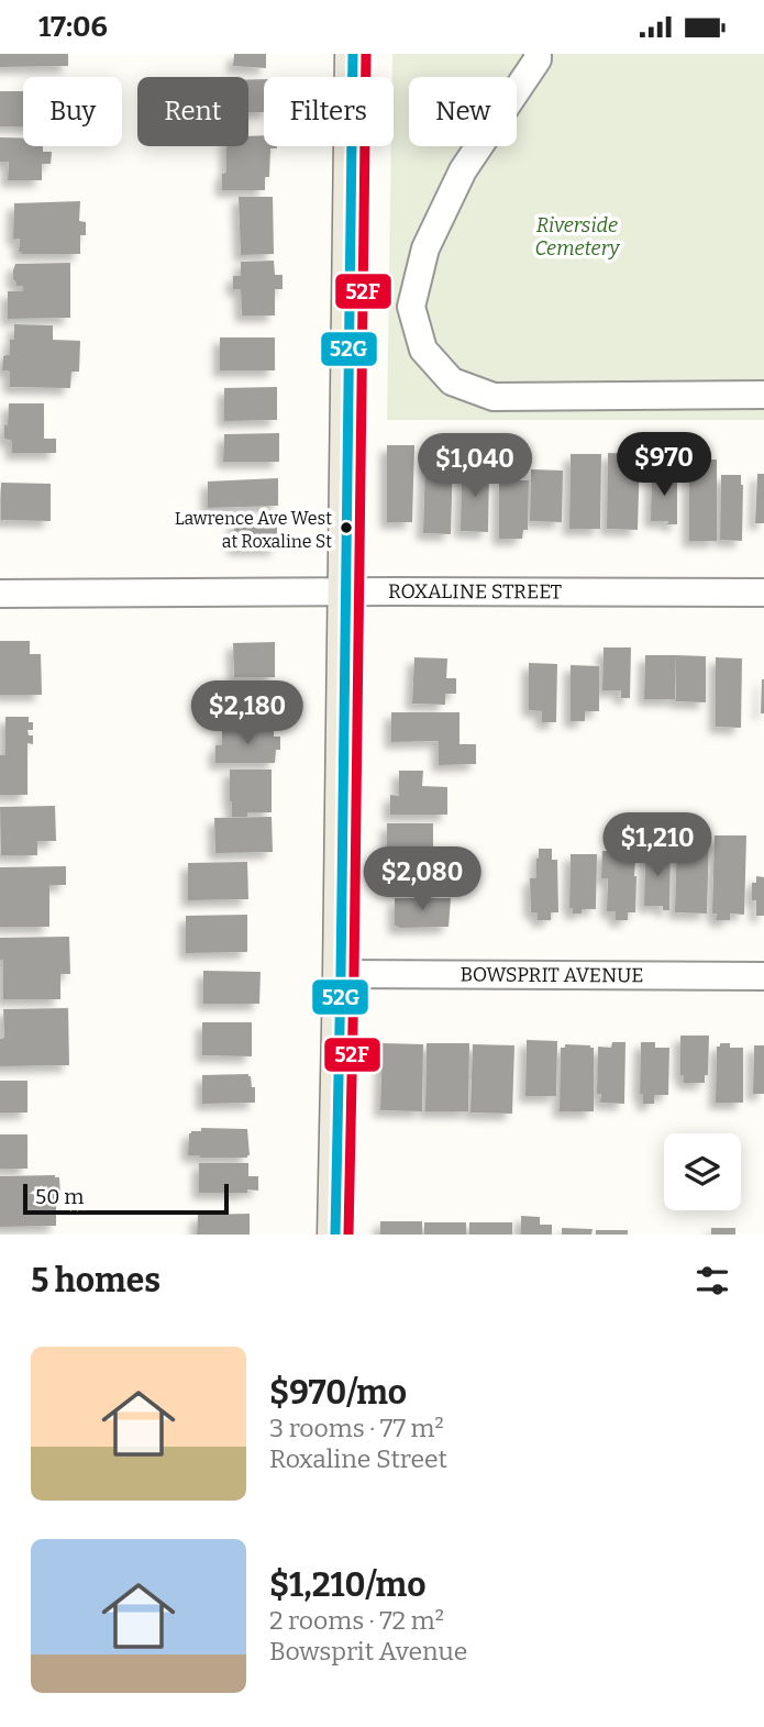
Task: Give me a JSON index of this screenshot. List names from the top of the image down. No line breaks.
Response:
{"streets":{"street":["ROXALINE STREET","BOWSPRIT AVENUE"]},"parks":["Riverside Cemetery"],"places":["Lawrence Ave West at Roxaline St"],"lines":["transit line 52G","transit line 52F"],"scale_bar":"50 m","page":{"status":"17:06","chip":["Buy","Rent","Filters","New"],"price":["$970","$1,040","$2,180","$1,210","$2,080"],"scale":"50 m","heading":"5 homes","list":[{"name":"$970/mo","note":"3 rooms · 77 m² · Roxaline Street"},{"name":"$1,210/mo","note":"2 rooms · 72 m² · Bowsprit Avenue"}]}}
